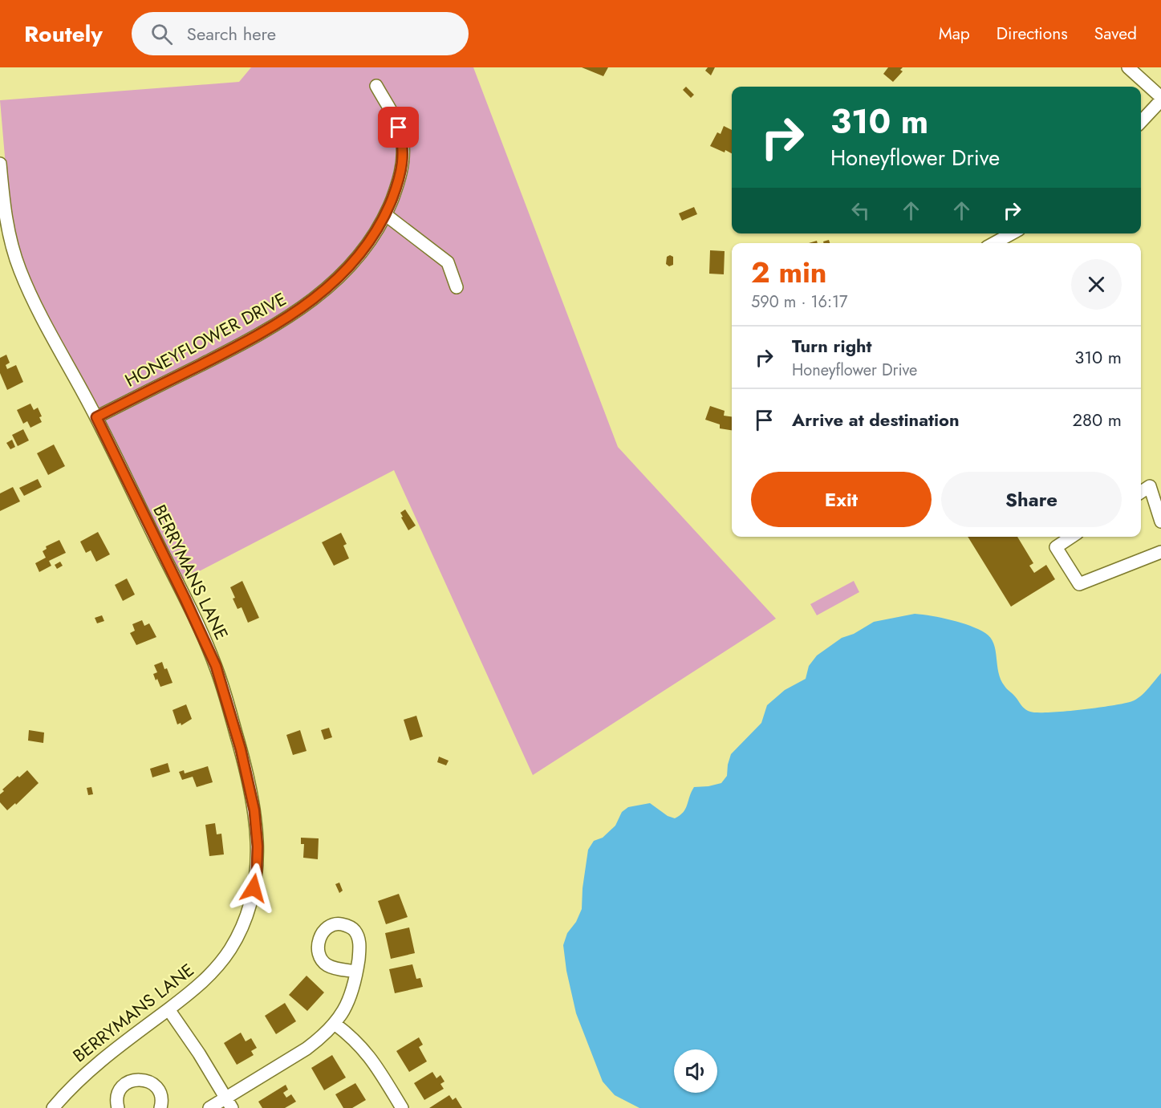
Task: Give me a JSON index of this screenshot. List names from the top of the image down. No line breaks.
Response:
{"streets":{"street":["HONEYFLOWER DRIVE","BERRYMANS LANE"]},"crossings":[["HONEYFLOWER DRIVE","BERRYMANS LANE"]],"page":{"header":"Routely","search":"Search here","nav":["Map","Directions","Saved"],"turn":["310 m","Honeyflower Drive"],"heading":["2 min","590 m · 16:17"],"list":[{"name":"Turn right","note":"Honeyflower Drive","value":"310 m"},{"name":"Arrive at destination","value":"280 m"}],"buttons":["Exit","Share"]}}
